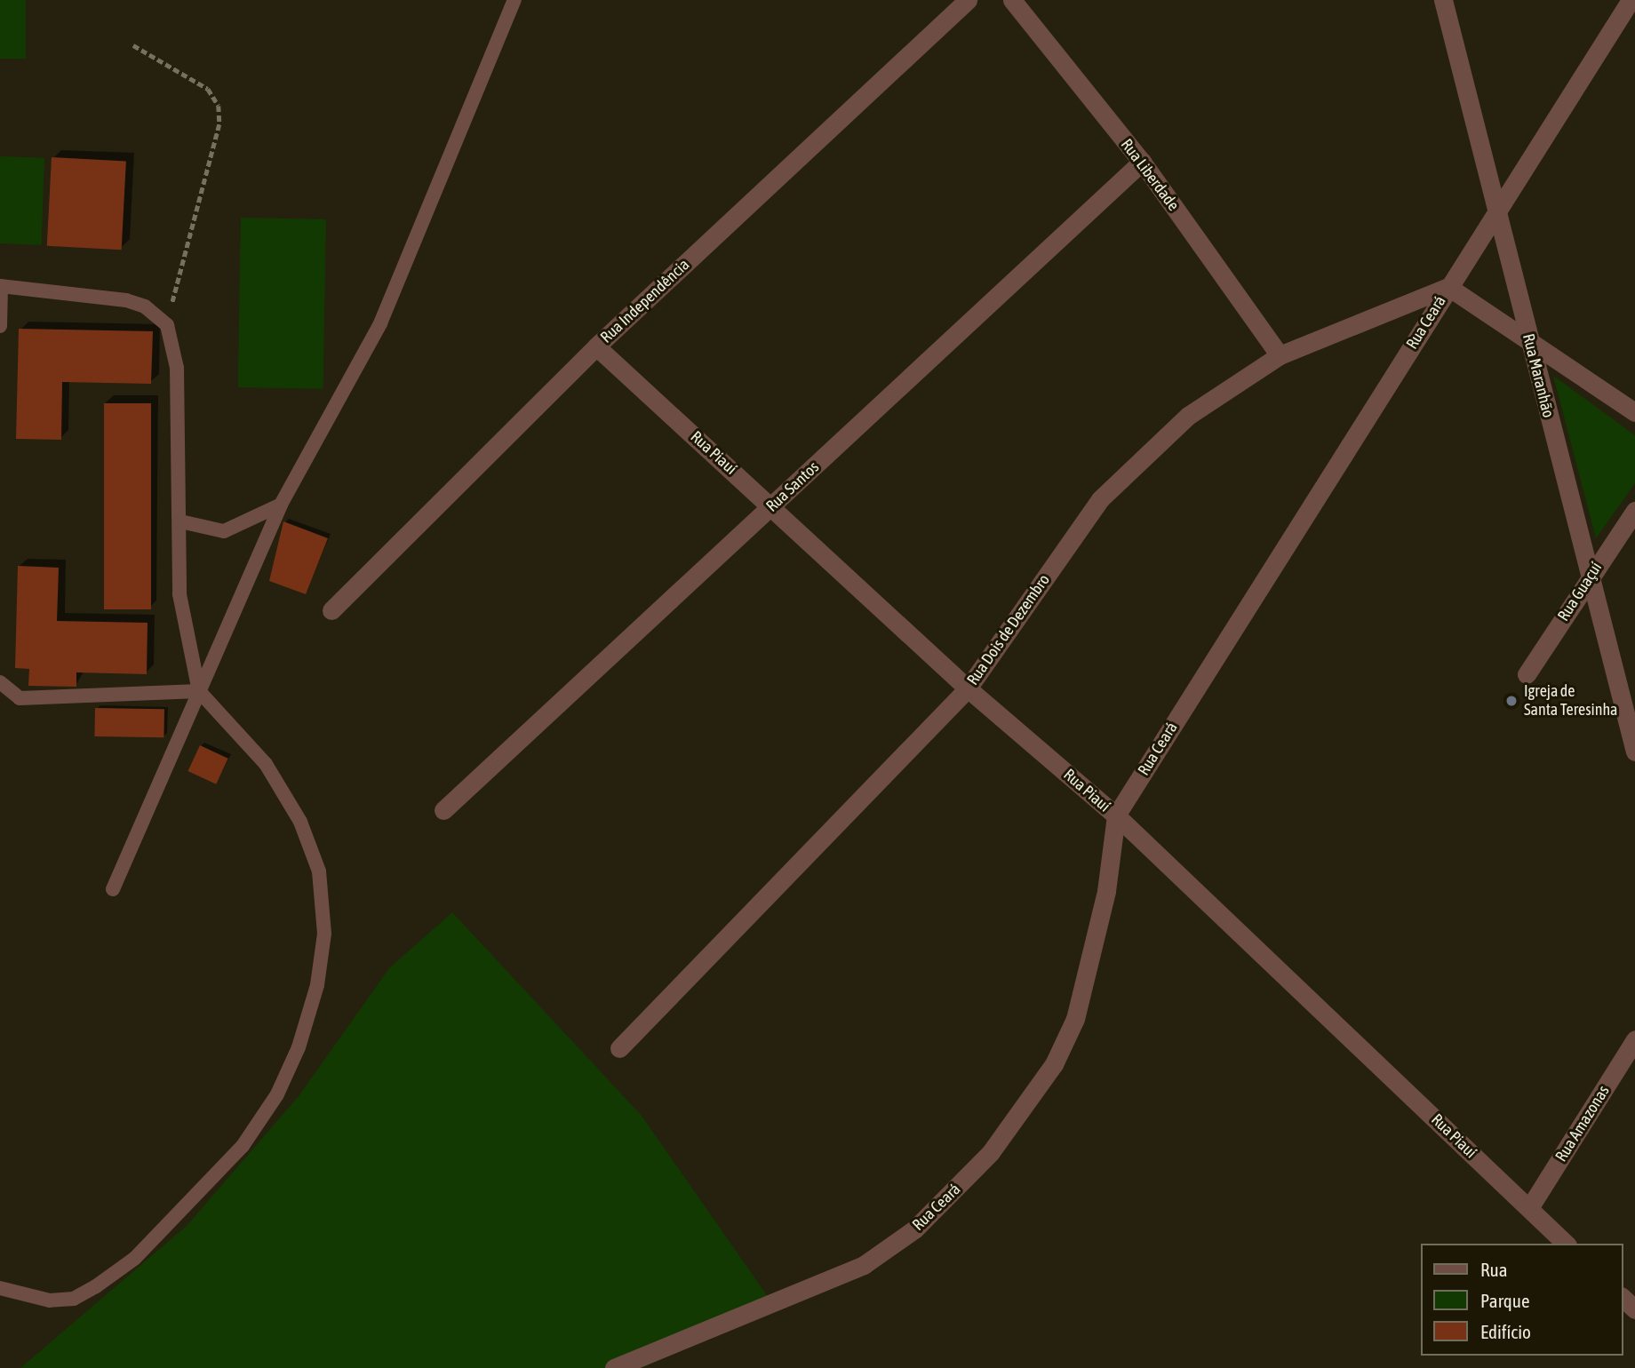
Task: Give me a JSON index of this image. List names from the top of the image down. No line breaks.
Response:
{"streets":{"street":["Rua Liberdade","Rua Independência","Rua Ceará","Rua Maranhão","Rua Piauí","Rua Santos","Rua Guaçuí","Rua Dois de Dezembro","Rua Amazonas"]},"crossings":[["Rua Liberdade","Rua Santos"],["Rua Liberdade","Rua Dois de Dezembro"],["Rua Independência","Rua Piauí"],["Rua Ceará","Rua Maranhão"],["Rua Ceará","Rua Piauí"],["Rua Ceará","Rua Dois de Dezembro"],["Rua Maranhão","Rua Guaçuí"],["Rua Piauí","Rua Santos"],["Rua Piauí","Rua Dois de Dezembro"],["Rua Piauí","Rua Amazonas"]],"places":["Igreja de Santa Teresinha"],"legend":["Rua","Parque","Edifício"]}
